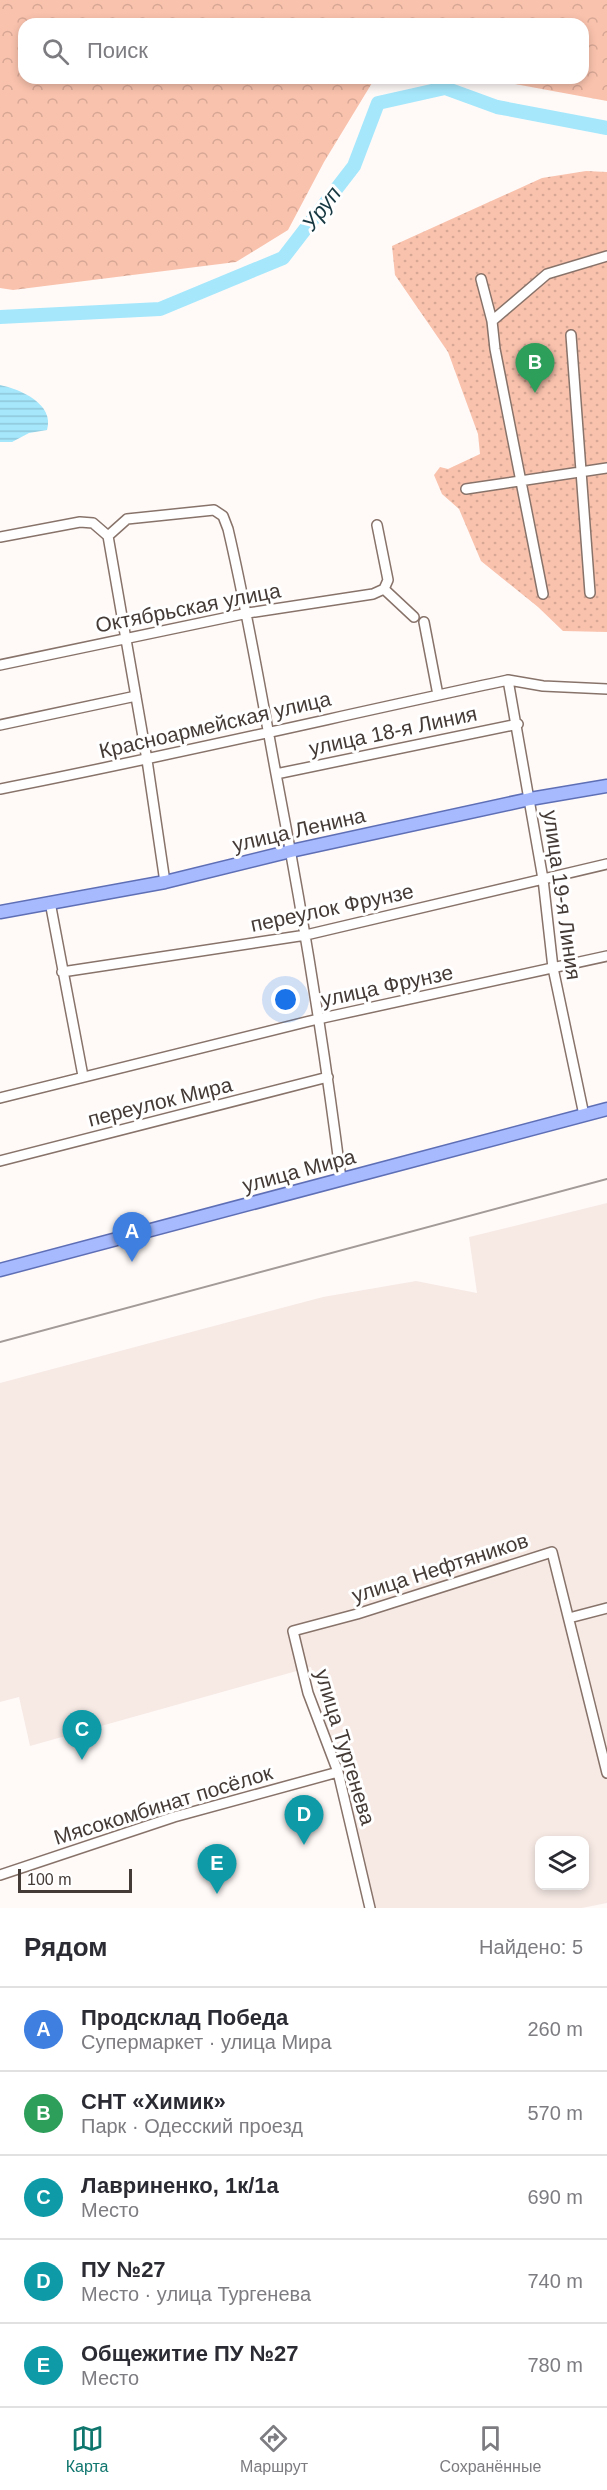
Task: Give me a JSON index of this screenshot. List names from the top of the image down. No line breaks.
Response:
{"streets":{"main road":["улица Ленина","улица Мира"],"street":["Октябрьская улица","Красноармейская улица","улица 18-я Линия","улица 19-я Линия","переулок Фрунзе","улица Фрунзе","переулок Мира","улица Нефтяников","улица Тургенева","Мясокомбинат посёлок"]},"crossings":[["Красноармейская улица","улица 19-я Линия"],["улица 18-я Линия","улица 19-я Линия"],["улица Ленина","улица 19-я Линия"],["улица 19-я Линия","переулок Фрунзе"],["улица 19-я Линия","улица Фрунзе"],["улица 19-я Линия","улица Мира"],["улица Нефтяников","улица Тургенева"],["улица Тургенева","Мясокомбинат посёлок"]],"water":["Уруп"],"scale_bar":"100 m","page":{"search":"Поиск","pins":["B","A","C","D","E"],"scale":"100 m","heading":["Рядом","Найдено: 5"],"list":[{"mark":"A","name":"Продсклад Победа","note":"Супермаркет · улица Мира","value":"260 m"},{"mark":"B","name":"СНТ «Химик»","note":"Парк · Одесский проезд","value":"570 m"},{"mark":"C","name":"Лавриненко, 1к/1а","note":"Место","value":"690 m"},{"mark":"D","name":"ПУ №27","note":"Место · улица Тургенева","value":"740 m"},{"mark":"E","name":"Общежитие ПУ №27","note":"Место","value":"780 m"}],"nav":["Карта","Маршрут","Сохранённые"]}}
